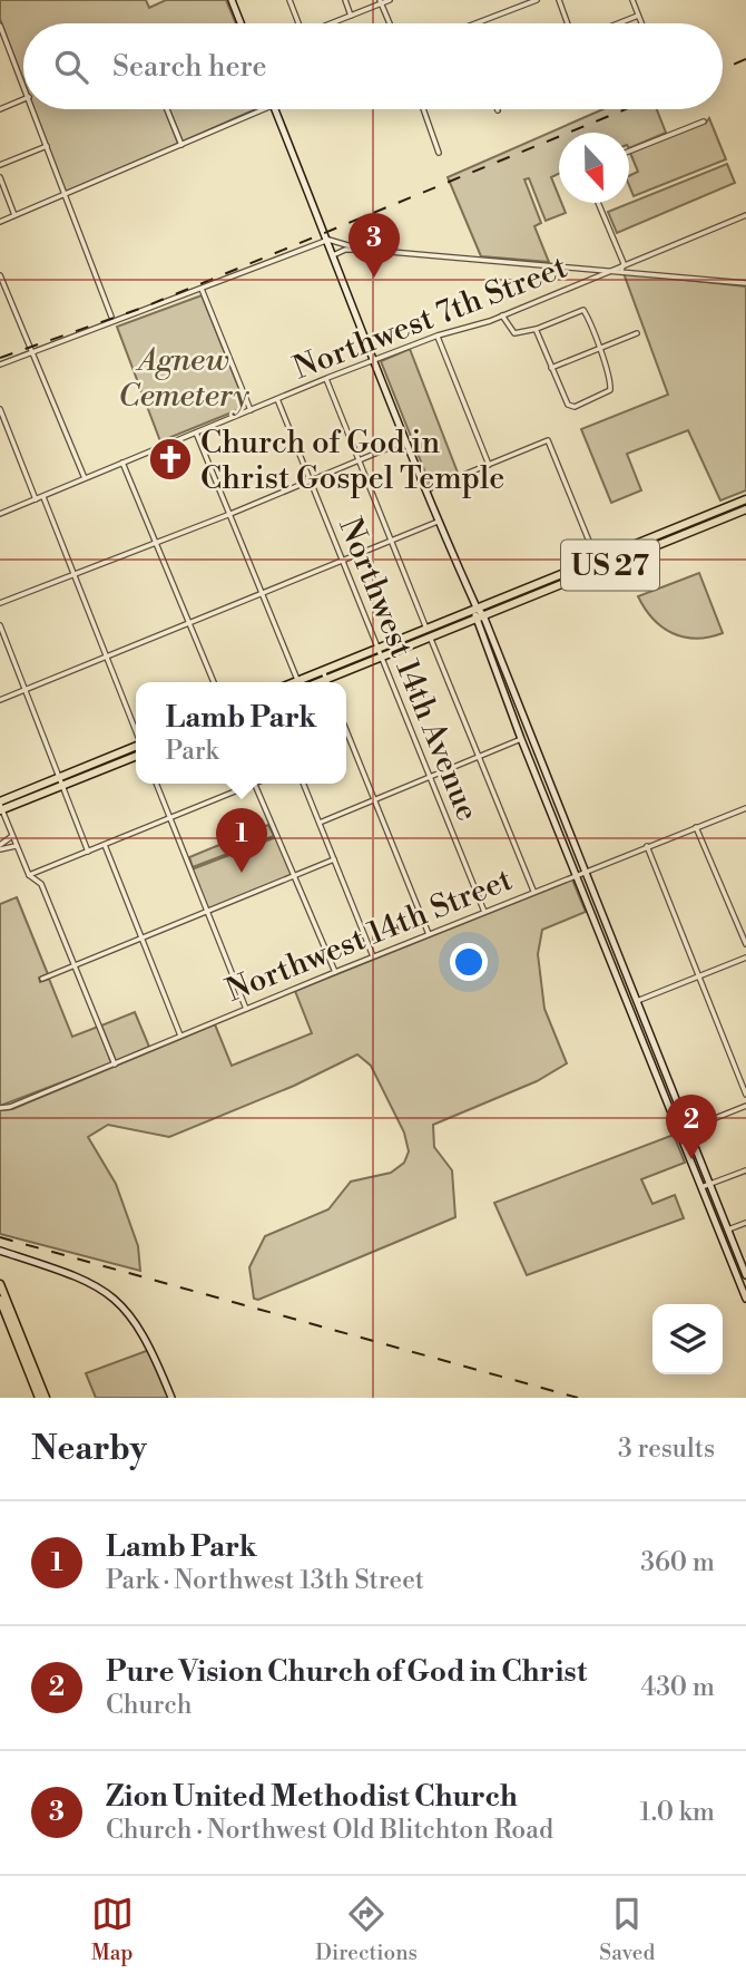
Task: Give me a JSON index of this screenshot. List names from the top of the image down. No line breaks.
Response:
{"streets":{"highway":["US 27"],"street":["Northwest 7th Street","Northwest 14th Avenue","Northwest 14th Street"]},"crossings":[["Northwest 7th Street","Northwest 14th Avenue"],["US 27","Northwest 14th Avenue"],["Northwest 14th Avenue","Northwest 14th Street"]],"parks":["Agnew Cemetery"],"places":{"church":["Church of God in Christ Gospel Temple"]},"north":"bottom","page":{"search":"Search here","pins":["3","1","2"],"popup":["Lamb Park","Park"],"heading":["Nearby","3 results"],"list":[{"mark":"1","name":"Lamb Park","note":"Park · Northwest 13th Street","value":"360 m"},{"mark":"2","name":"Pure Vision Church of God in Christ","note":"Church","value":"430 m"},{"mark":"3","name":"Zion United Methodist Church","note":"Church · Northwest Old Blitchton Road","value":"1.0 km"}],"nav":["Map","Directions","Saved"]}}
